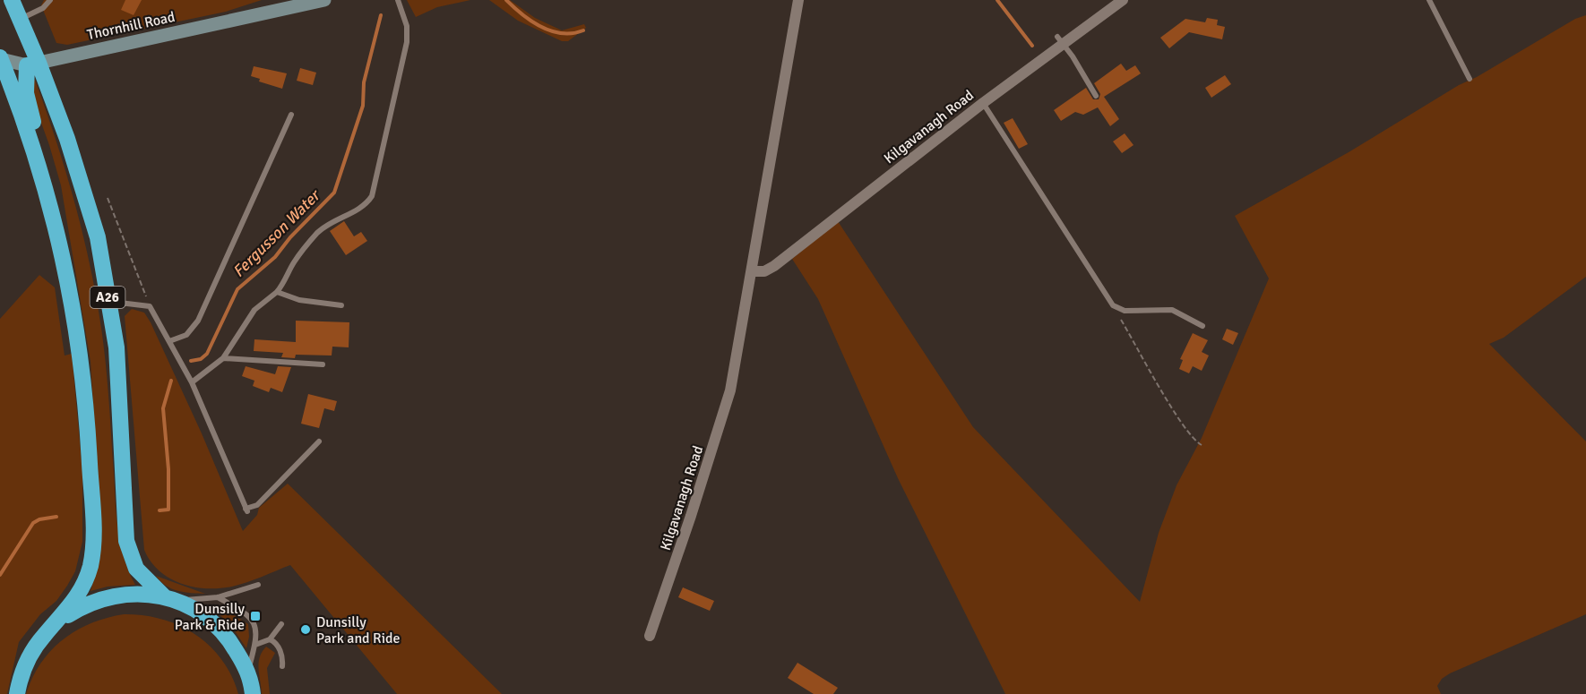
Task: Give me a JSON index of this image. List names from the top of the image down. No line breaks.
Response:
{"streets":{"highway":["A26"],"street":["Thornhill Road","Kilgavanagh Road"]},"crossings":[["Thornhill Road","A26"]],"water":["Fergusson Water"],"places":{"transit":["Dunsilly Park & Ride"],"other":["Dunsilly Park and Ride"]}}
